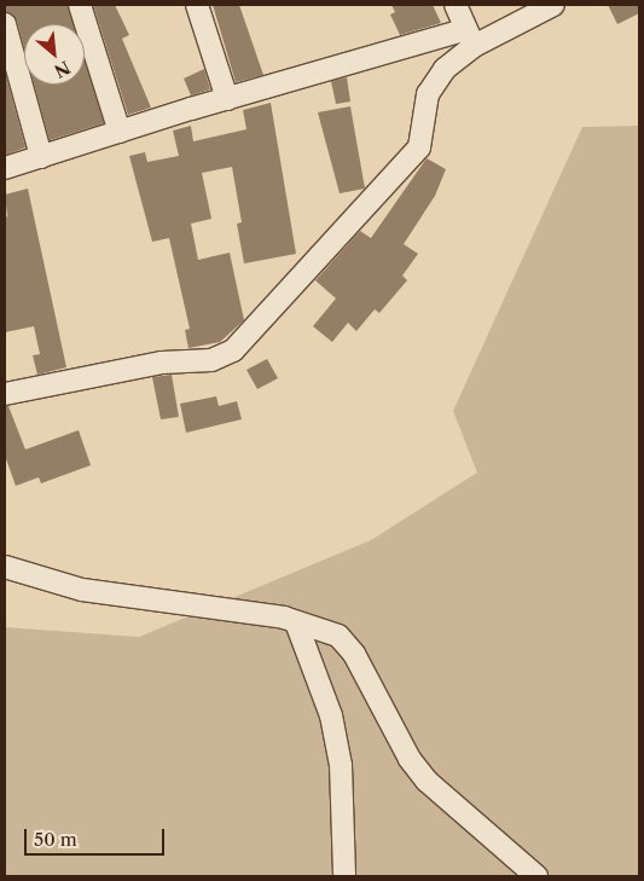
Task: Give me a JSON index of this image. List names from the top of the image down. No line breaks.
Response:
{"scale_bar":"50 m","north":"bottom right"}
